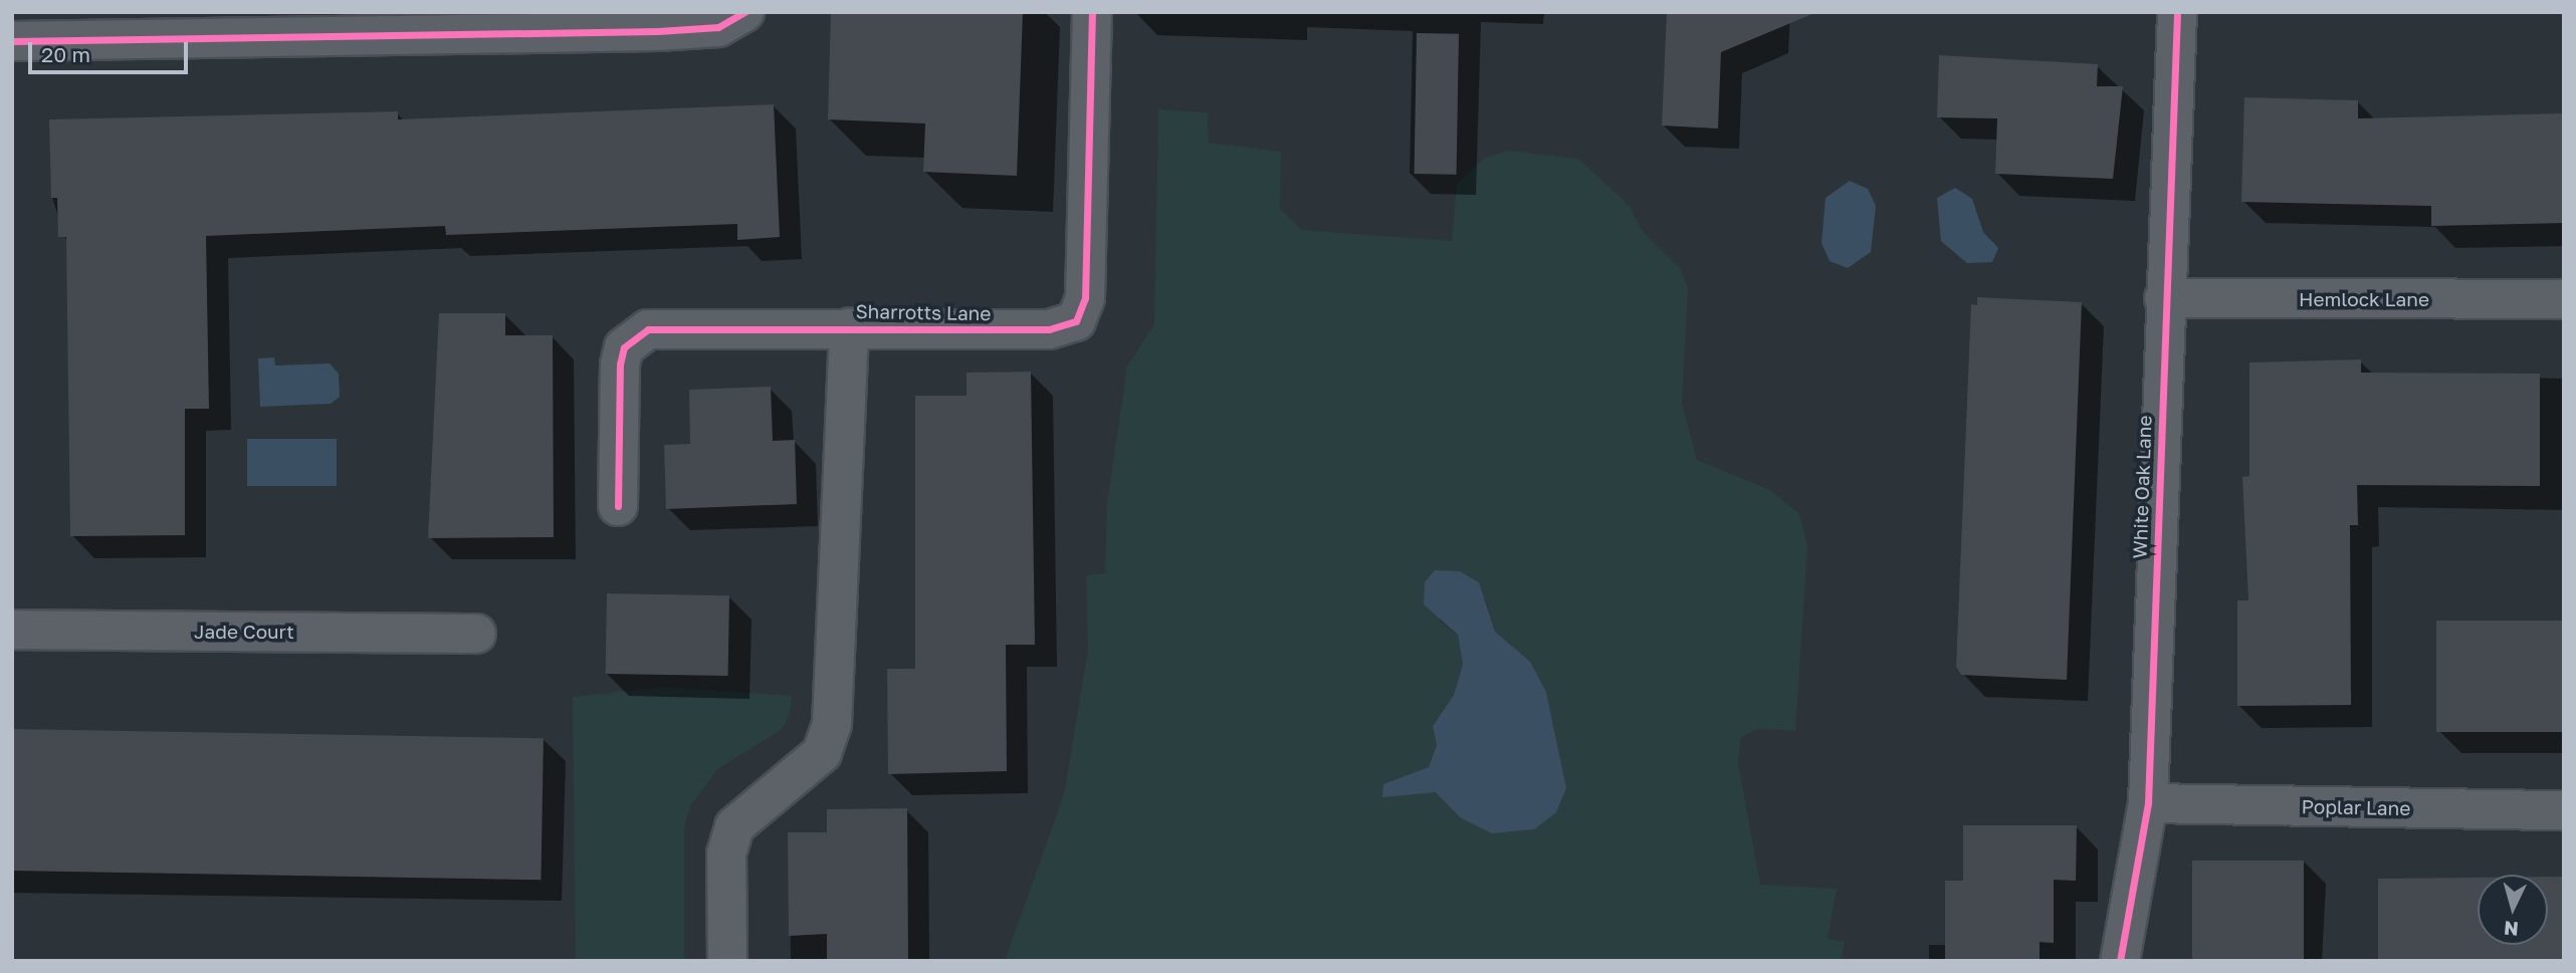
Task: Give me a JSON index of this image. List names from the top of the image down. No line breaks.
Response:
{"streets":{"street":["Hemlock Lane","Sharrotts Lane","White Oak Lane","Jade Court","Poplar Lane"]},"crossings":[["Hemlock Lane","White Oak Lane"],["White Oak Lane","Poplar Lane"]],"scale_bar":"20 m","north":"bottom"}
